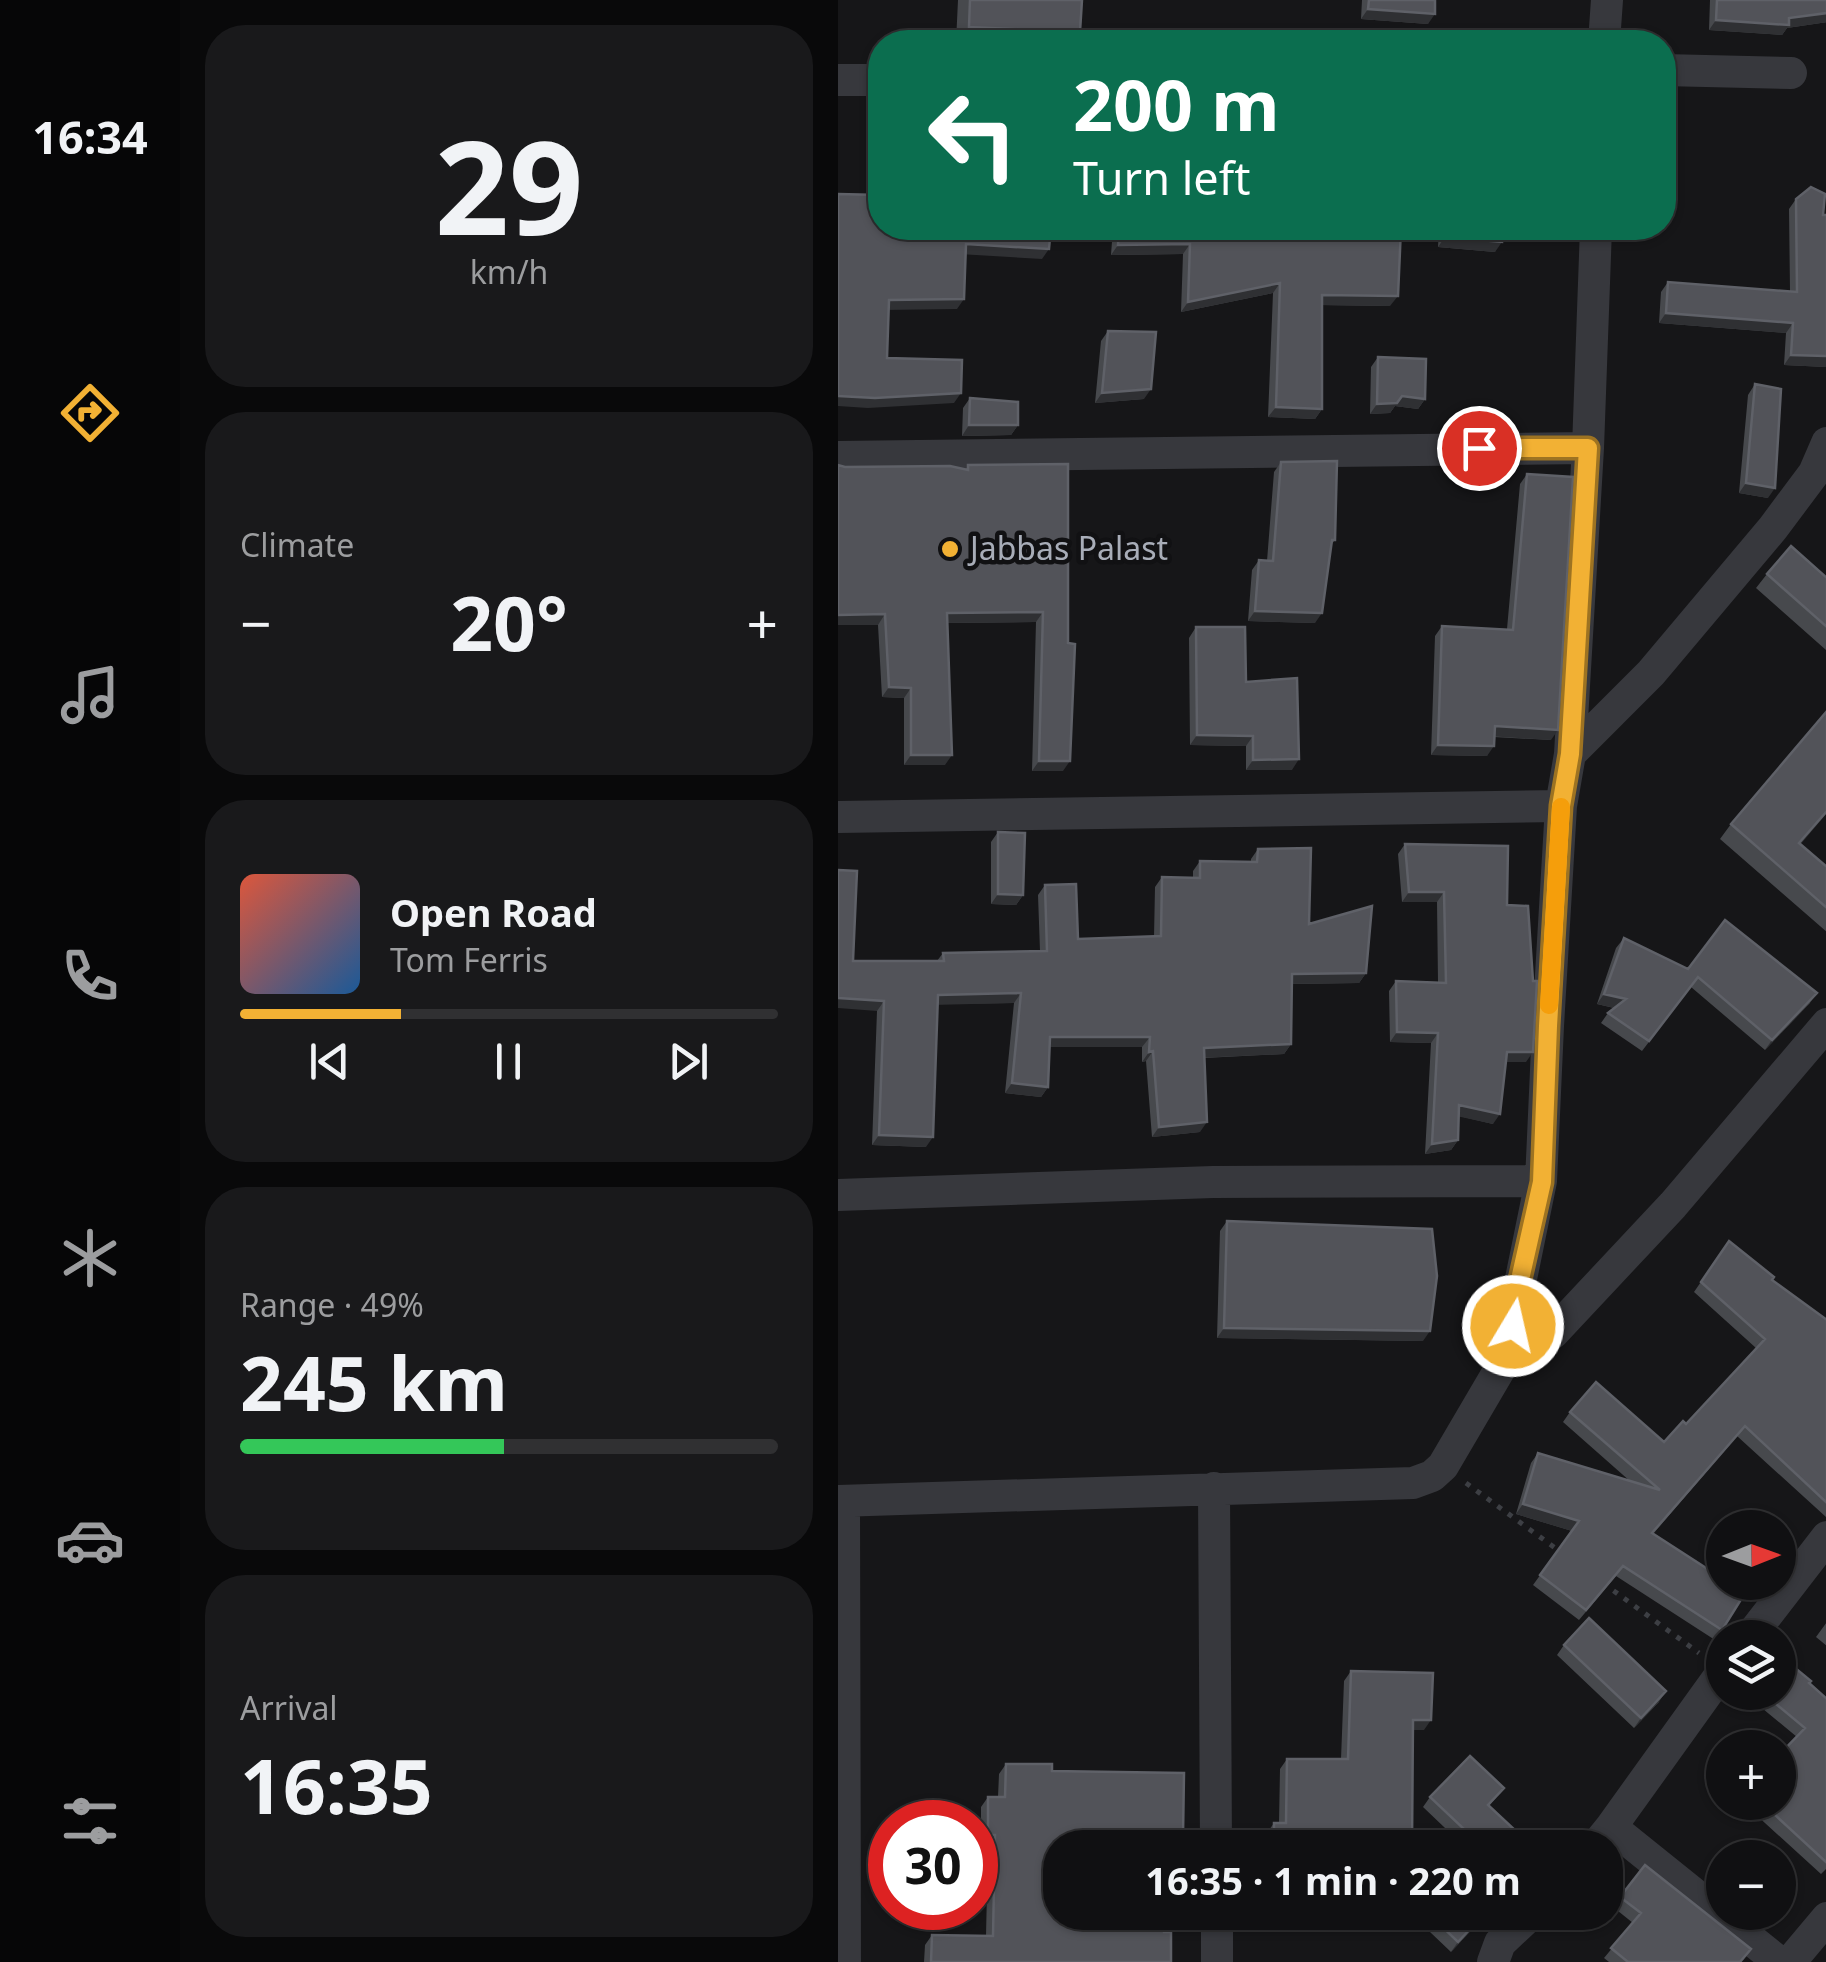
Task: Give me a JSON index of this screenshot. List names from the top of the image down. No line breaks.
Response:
{"places":["Jabbas Palast"],"north":"right","page":{"tabs":"16:34","tile":[["29","km/h"],"Climate",["Range · 49%","245 km"],["Arrival","16:35"]],"turn":["200 m","Turn left"],"heat":["−","20°","+"],"song":["Open Road","Tom Ferris"],"map_buttons":["+","−"],"limit":"30","trip":"16:35 · 1 min · 220 m"}}
